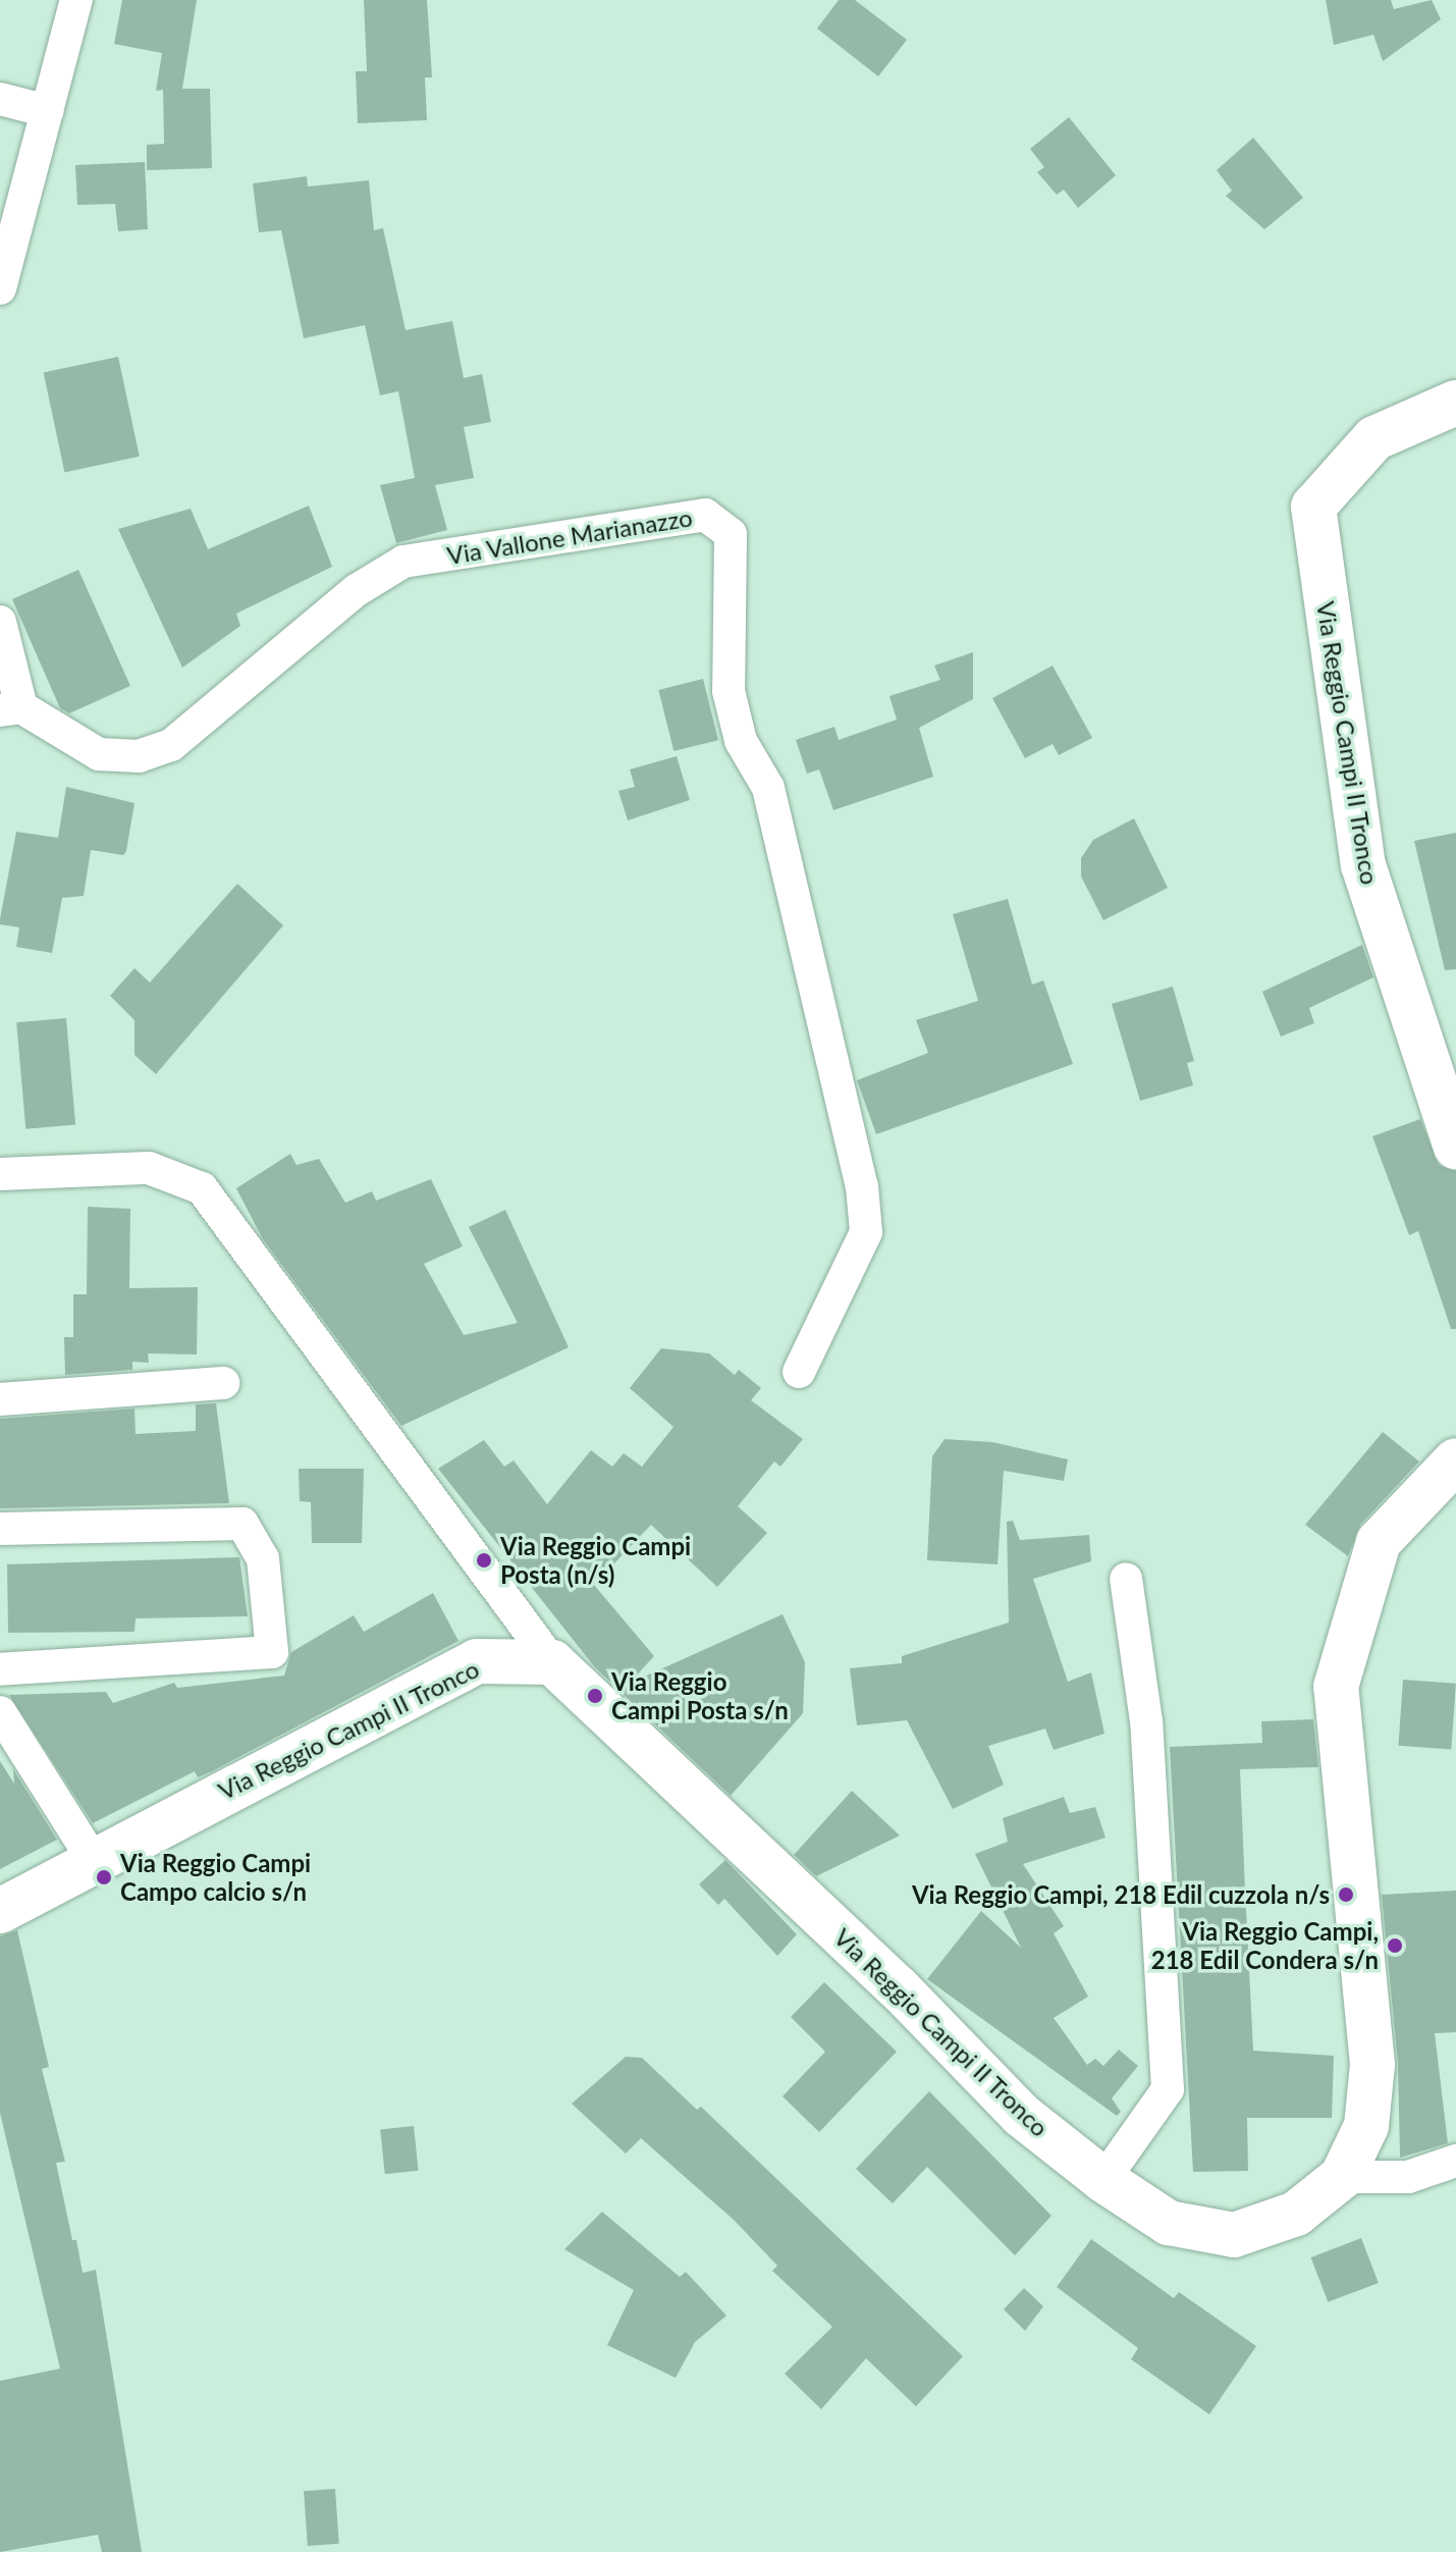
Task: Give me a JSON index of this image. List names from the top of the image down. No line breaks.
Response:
{"streets":{"main road":["Via Reggio Campi II Tronco"],"street":["Via Vallone Marianazzo"]},"places":["Via Reggio Campi Posta (n/s)","Via Reggio Campi Posta s/n","Via Reggio Campi Campo calcio s/n","Via Reggio Campi, 218 Edil cuzzola n/s","Via Reggio Campi, 218 Edil Condera s/n"]}
